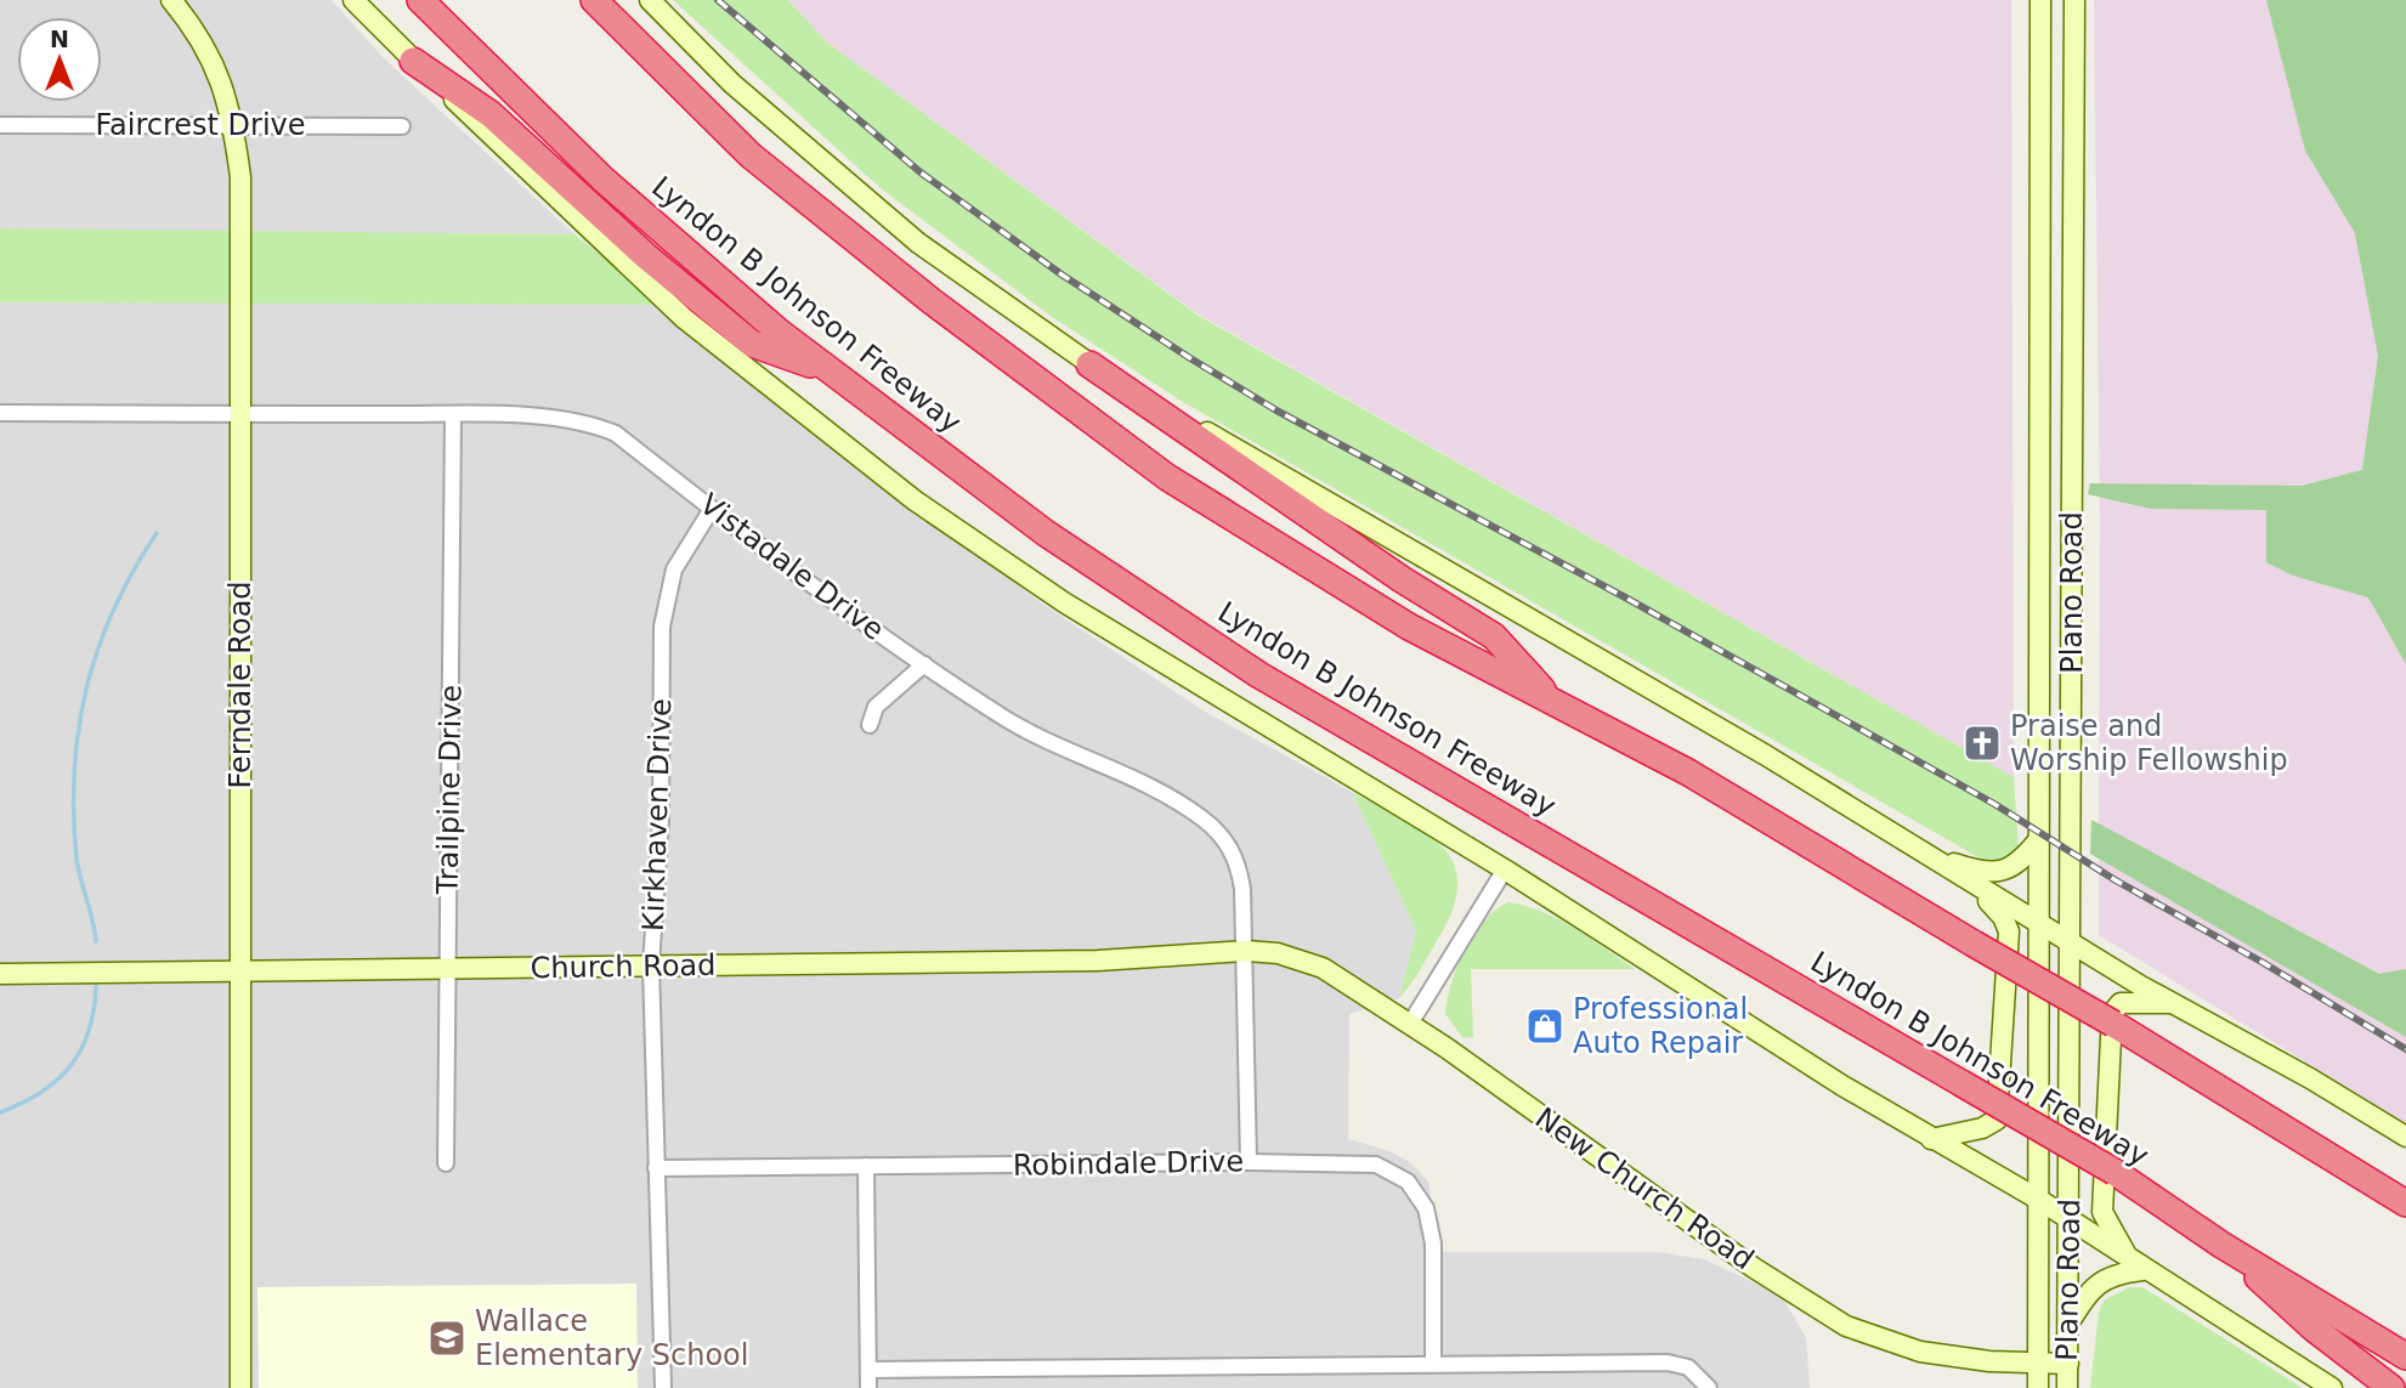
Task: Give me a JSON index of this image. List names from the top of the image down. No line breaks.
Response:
{"streets":{"highway":["Lyndon B Johnson Freeway"],"main road":["Plano Road","Ferndale Road","Church Road","New Church Road"],"street":["Faircrest Drive","Vistadale Drive","Trailpine Drive","Kirkhaven Drive","Robindale Drive"]},"crossings":[["Faircrest Drive","Ferndale Road"],["Vistadale Drive","Ferndale Road"],["Vistadale Drive","Trailpine Drive"],["Vistadale Drive","Kirkhaven Drive"],["Vistadale Drive","Church Road"],["Vistadale Drive","Robindale Drive"],["Vistadale Drive","New Church Road"],["Plano Road","New Church Road"],["Ferndale Road","Church Road"],["Trailpine Drive","Church Road"],["Kirkhaven Drive","Church Road"],["Kirkhaven Drive","Robindale Drive"],["Church Road","New Church Road"]],"places":{"church":["Praise and Worship Fellowship"],"shop":["Professional Auto Repair"],"school or university":["Wallace Elementary School"]},"north":"top"}
